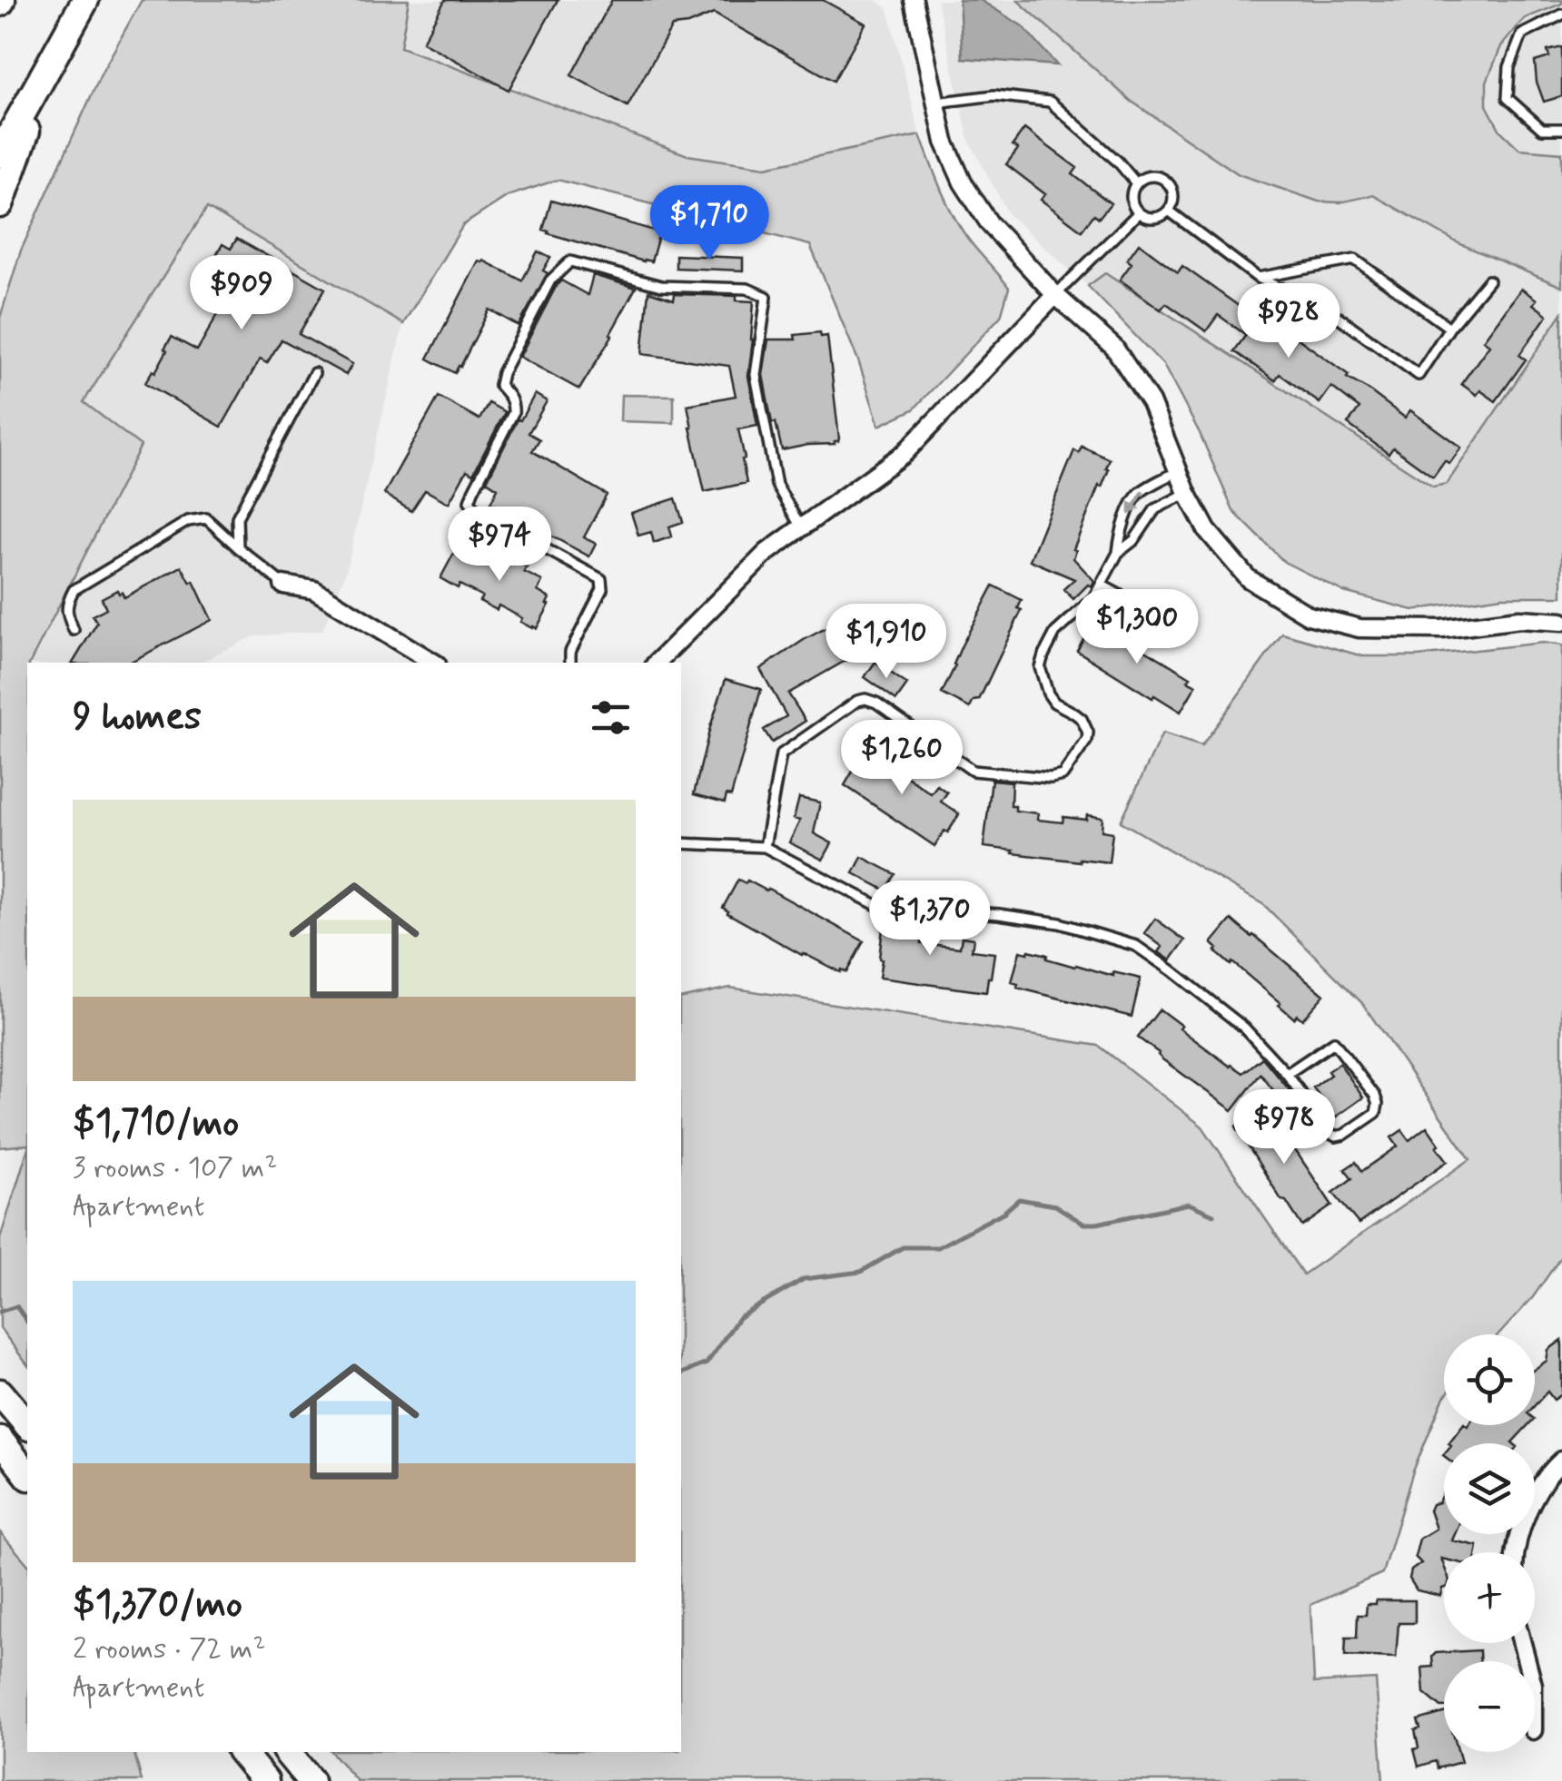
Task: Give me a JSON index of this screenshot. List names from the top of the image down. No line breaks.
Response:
{"page":{"price":["$1,710","$909","$928","$974","$1,300","$1,910","$1,260","$1,370","$978"],"heading":"9 homes","list":[{"name":"$1,710/mo","note":"3 rooms · 107 m² · Apartment"},{"name":"$1,370/mo","note":"2 rooms · 72 m² · Apartment"}],"map_buttons":["+","−"]}}
